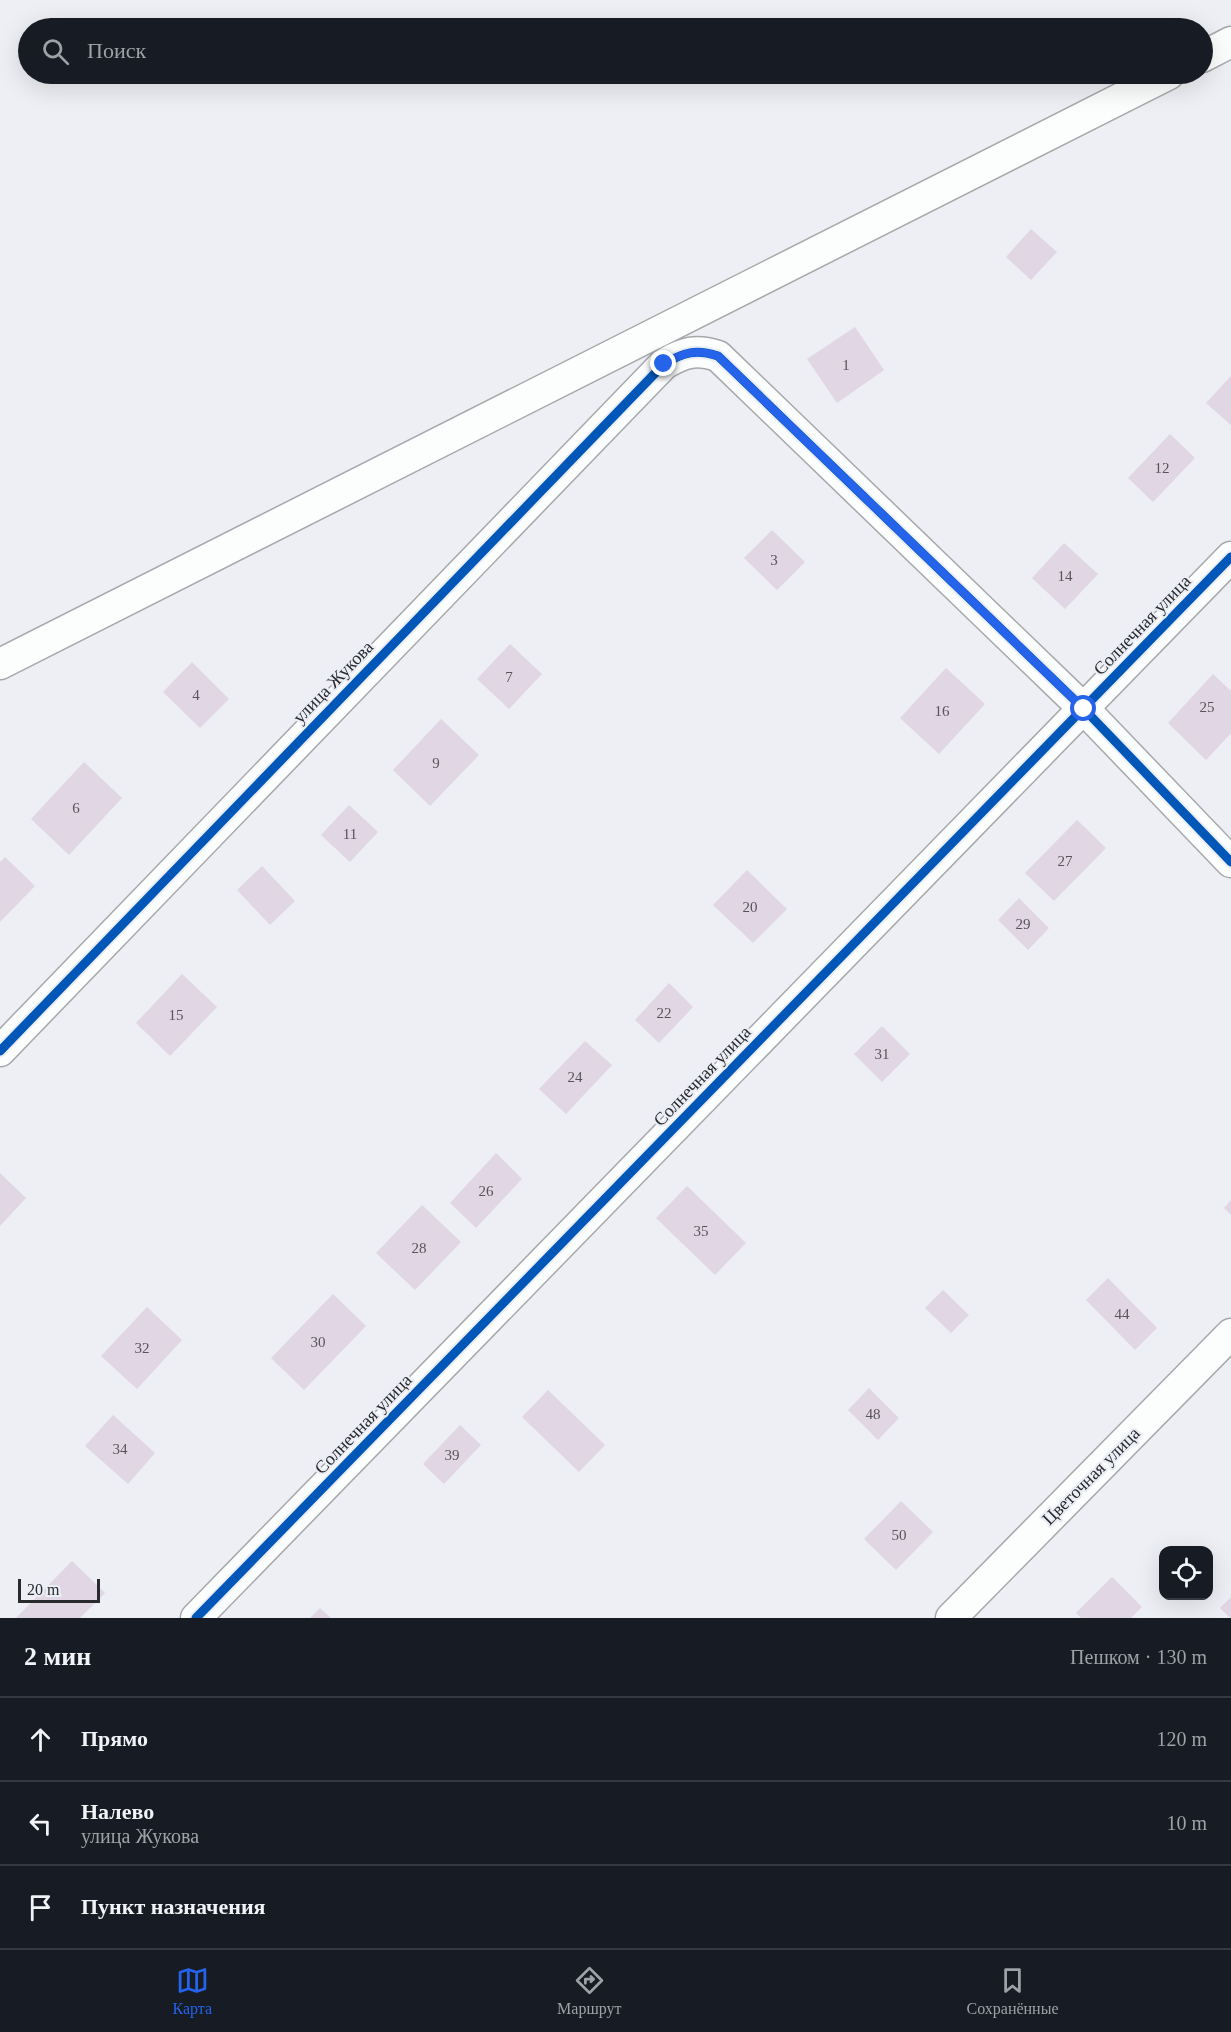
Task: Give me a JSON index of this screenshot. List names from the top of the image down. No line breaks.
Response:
{"streets":{"street":["Солнечная улица","улица Жукова","Цветочная улица"]},"crossings":[["Солнечная улица","улица Жукова"]],"house_numbers":["1","12","3","14","7","4","25","16","9","6","11","27","20","29","22","15","31","24","26","35","28","44","30","32","48","34","39","50"],"scale_bar":"20 m","page":{"search":"Поиск","scale":"20 m","heading":["2 мин","Пешком · 130 m"],"list":[["Прямо","120 m"],["Налево","улица Жукова","10 m"],"Пункт назначения"],"nav":["Карта","Маршрут","Сохранённые"]}}
